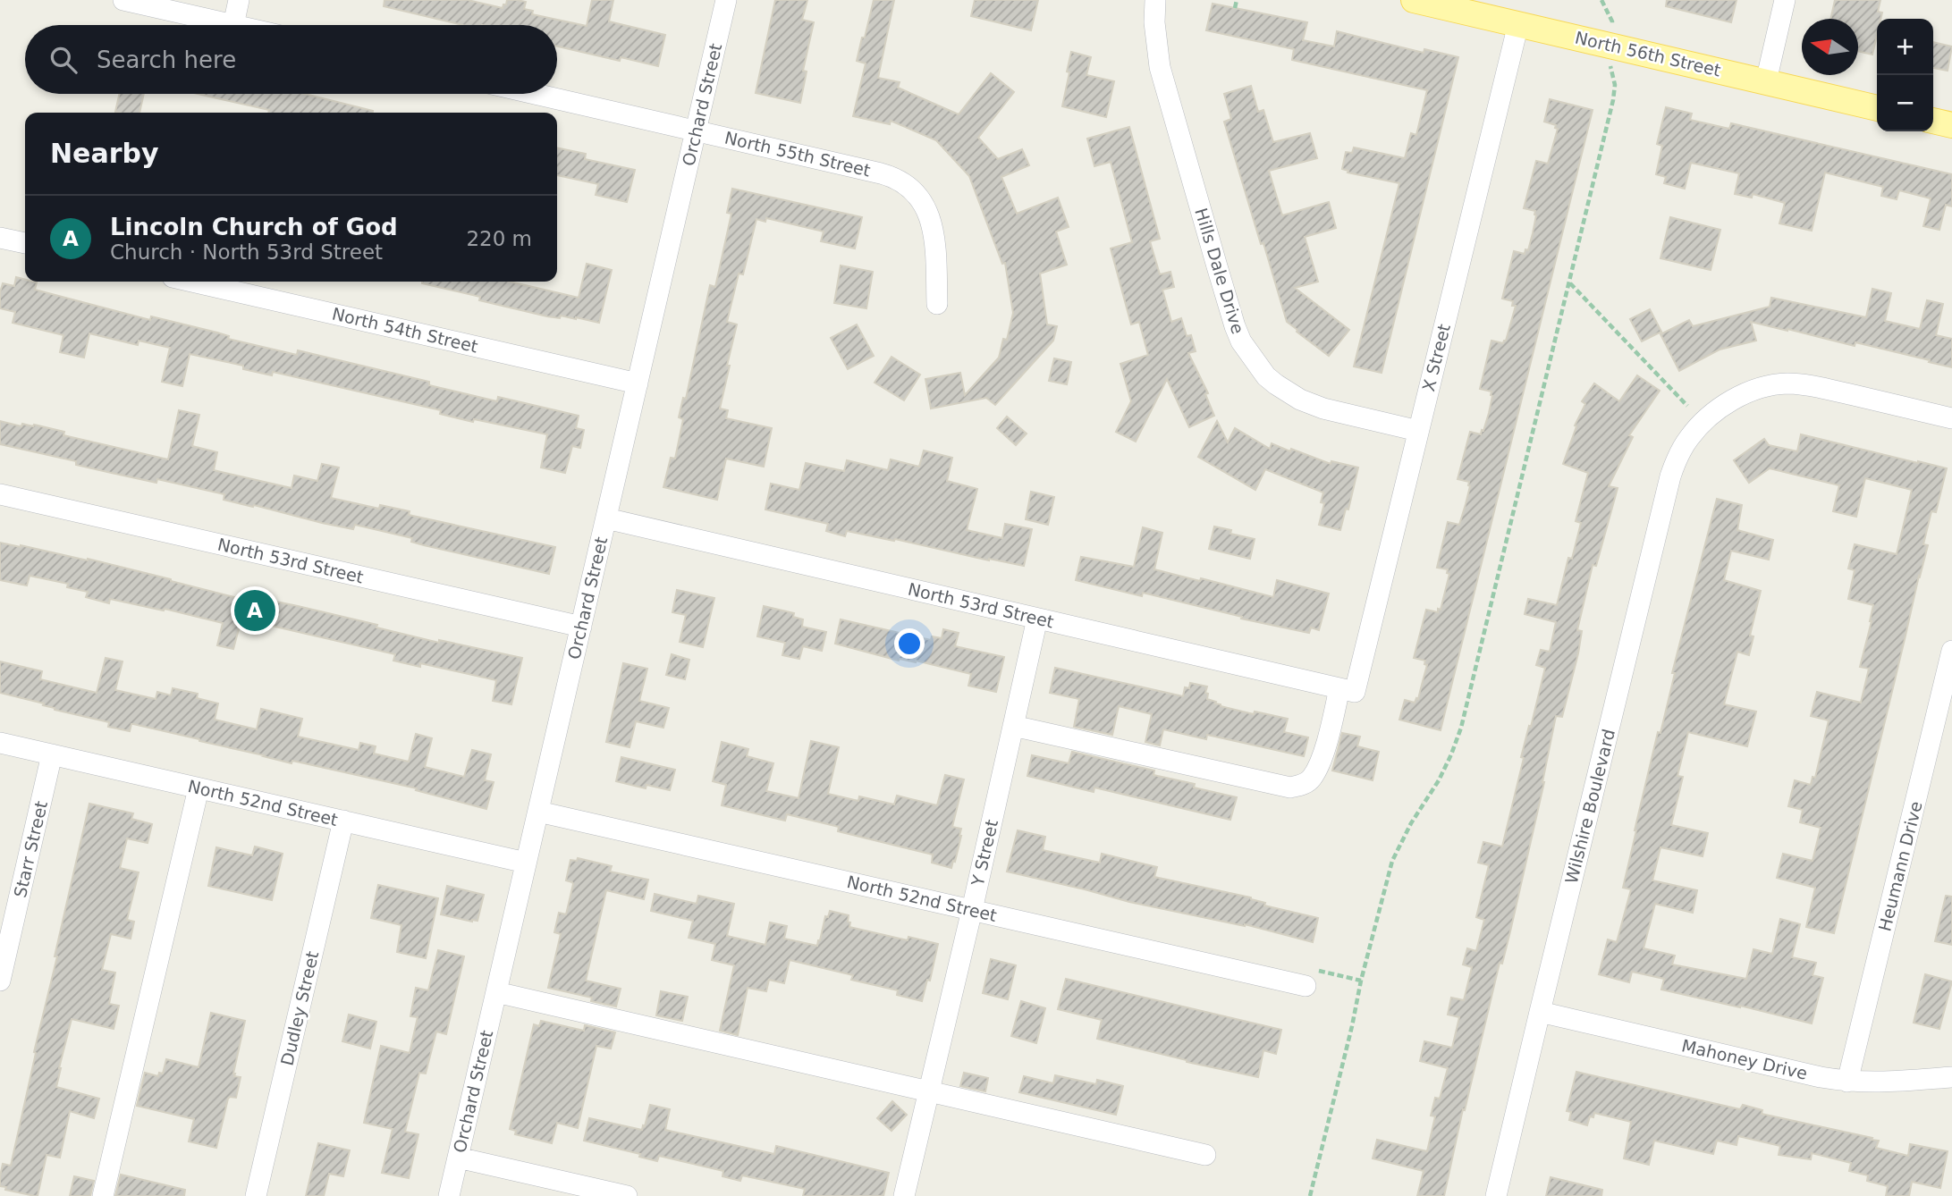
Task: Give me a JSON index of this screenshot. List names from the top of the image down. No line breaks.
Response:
{"streets":{"main road":["North 56th Street"],"street":["Orchard Street","North 55th Street","Hills Dale Drive","North 54th Street","X Street","North 53rd Street","North 52nd Street","Wilshire Boulevard","Starr Street","Y Street","Heumann Drive","Dudley Street","Mahoney Drive"]},"crossings":[["North 56th Street","X Street"],["Orchard Street","North 55th Street"],["Orchard Street","North 54th Street"],["Orchard Street","North 53rd Street"],["Orchard Street","North 52nd Street"],["Hills Dale Drive","X Street"],["X Street","North 53rd Street"],["X Street","Y Street"],["North 53rd Street","Y Street"],["North 52nd Street","Starr Street"],["North 52nd Street","Y Street"],["North 52nd Street","Dudley Street"],["Wilshire Boulevard","Mahoney Drive"],["Heumann Drive","Mahoney Drive"]],"north":"left","page":{"map_buttons":["+","−"],"search":"Search here","heading":"Nearby","list":[{"mark":"A","name":"Lincoln Church of God","note":"Church · North 53rd Street","value":"220 m"}],"pins":"A"}}
